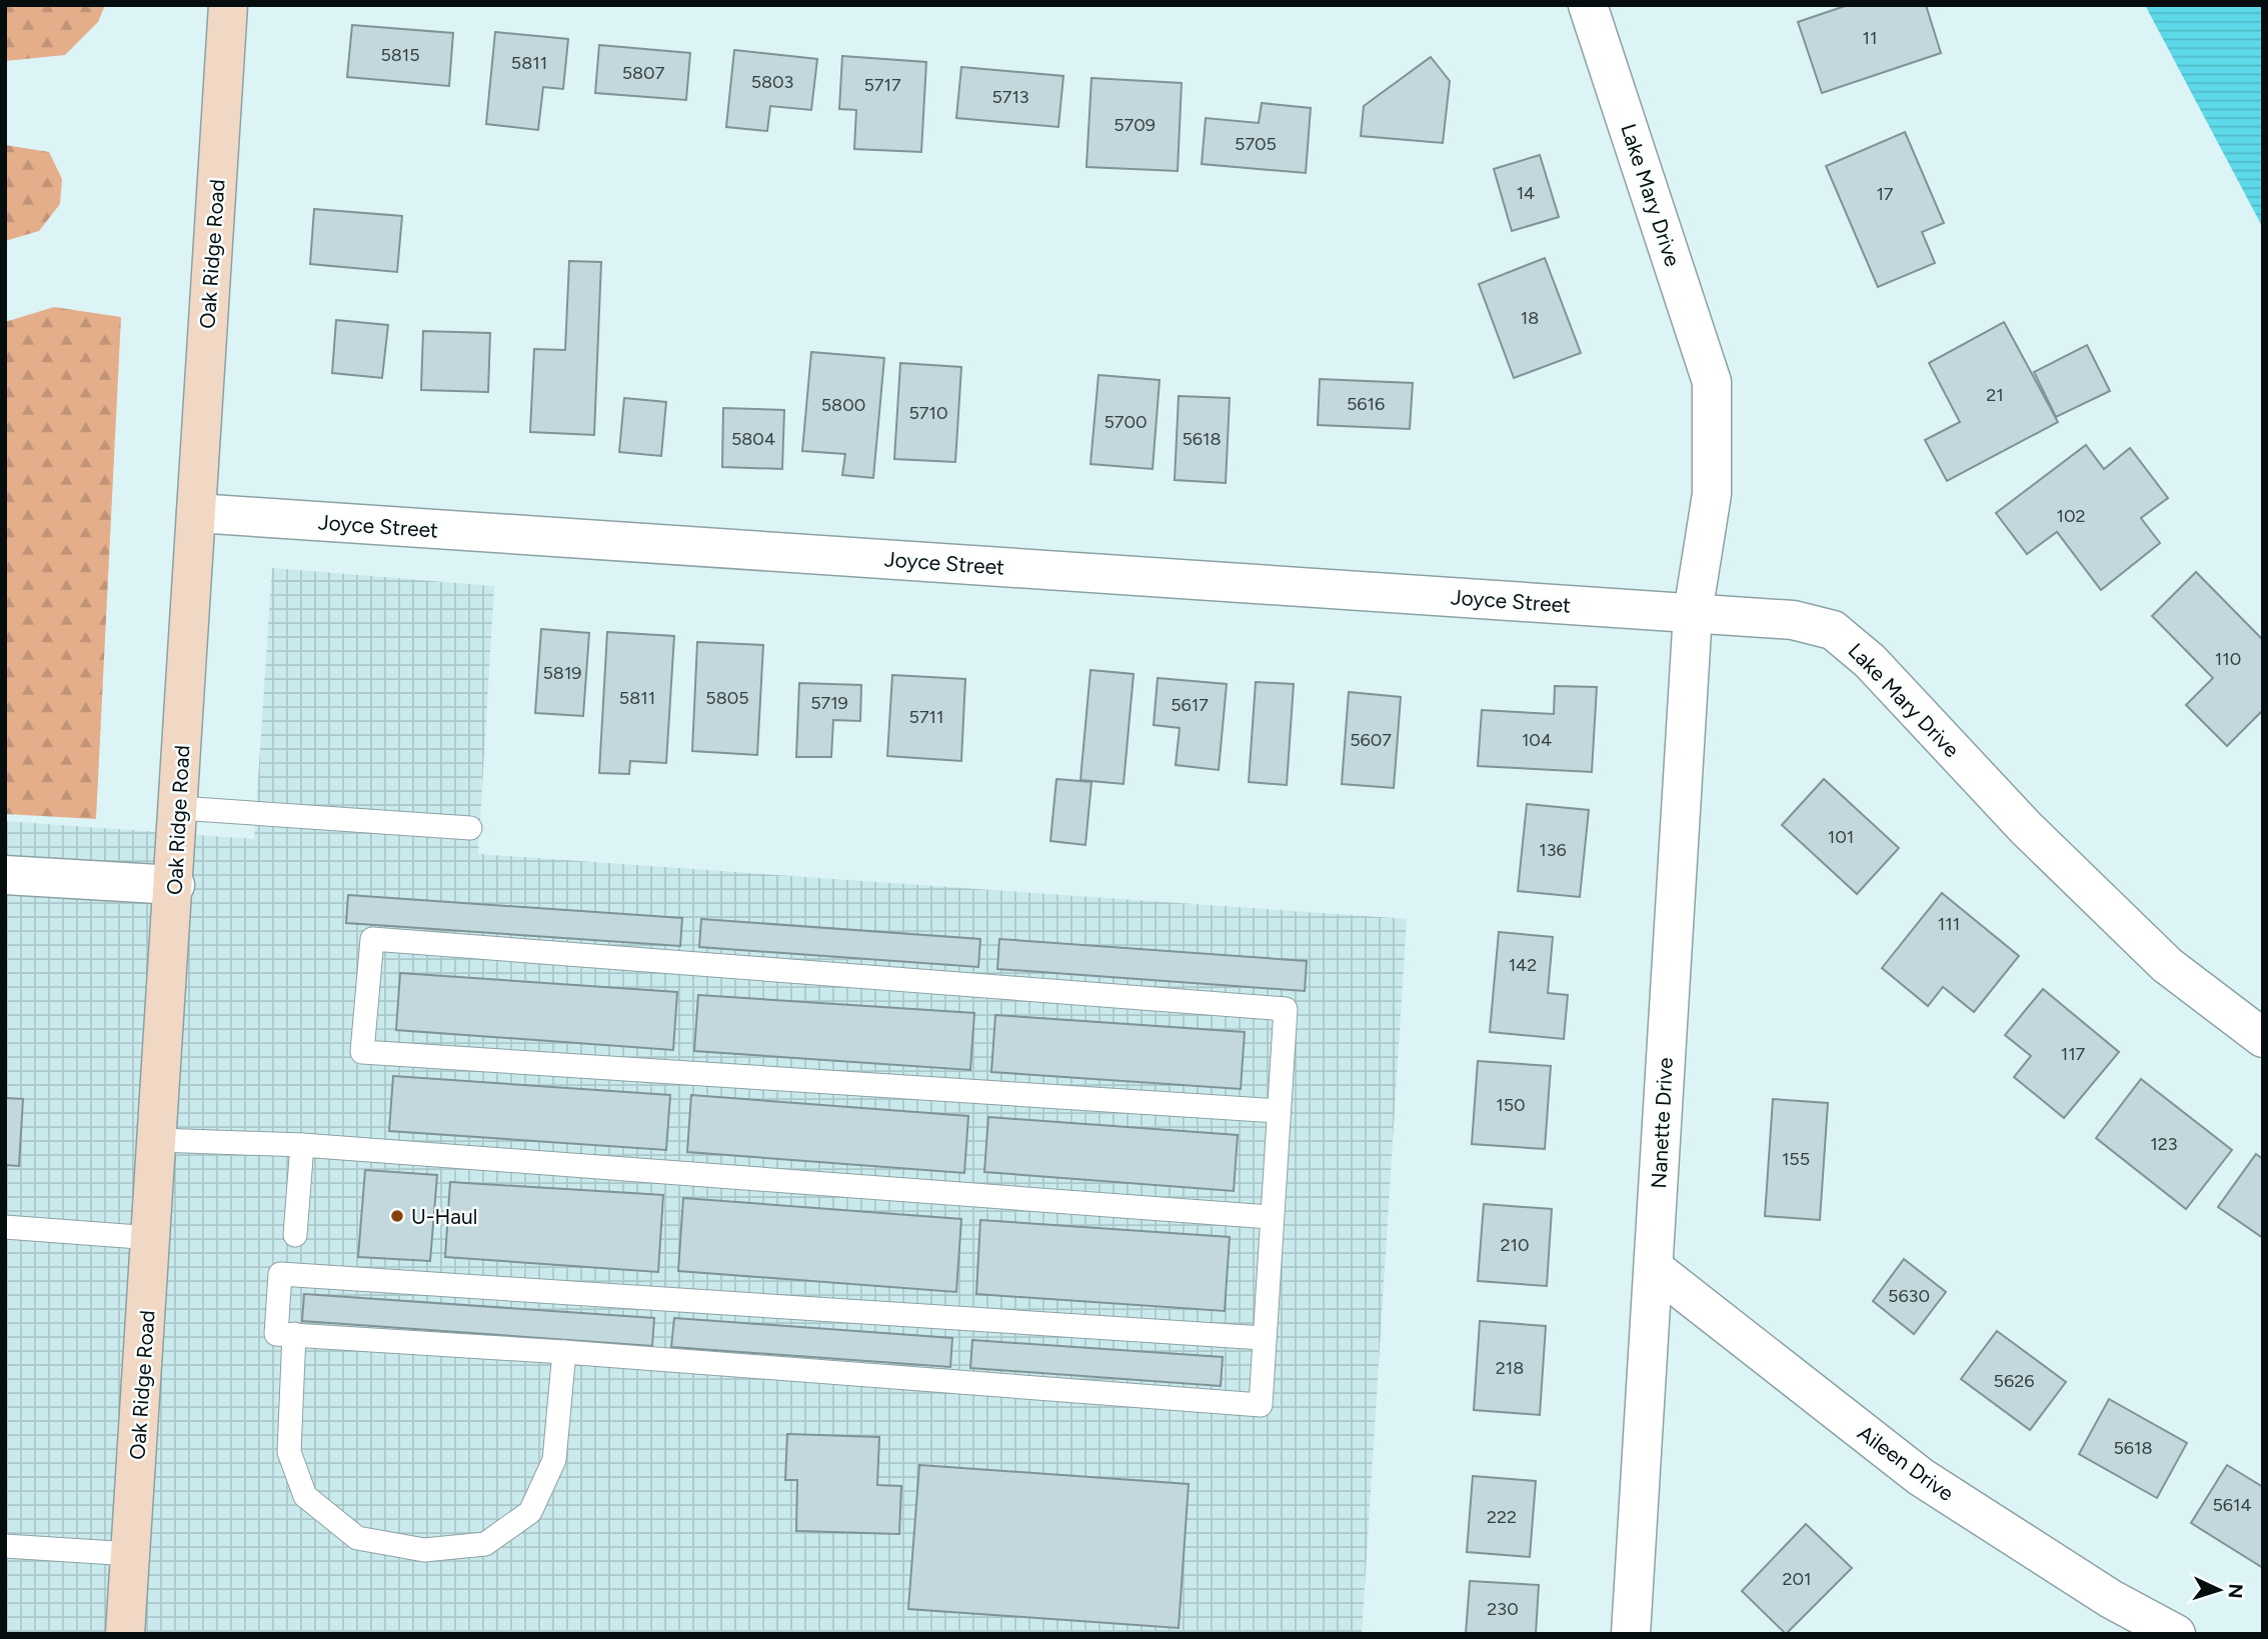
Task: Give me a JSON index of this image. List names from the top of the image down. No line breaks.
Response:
{"streets":{"main road":["Oak Ridge Road"],"street":["Lake Mary Drive","Joyce Street","Nanette Drive","Aileen Drive"]},"crossings":[["Lake Mary Drive","Joyce Street"],["Lake Mary Drive","Nanette Drive"],["Oak Ridge Road","Joyce Street"],["Joyce Street","Nanette Drive"],["Nanette Drive","Aileen Drive"]],"places":["U-Haul"],"house_numbers":["11","5815","5811","5807","5803","5717","5713","5709","5705","14","17","18","21","5616","5800","5710","5700","5804","5618","102","110","5819","5811","5805","5719","5617","5711","5607","104","101","136","111","142","117","150","123","155","210","5630","218","5626","5618","5614","222","201","230"],"north":"right"}
